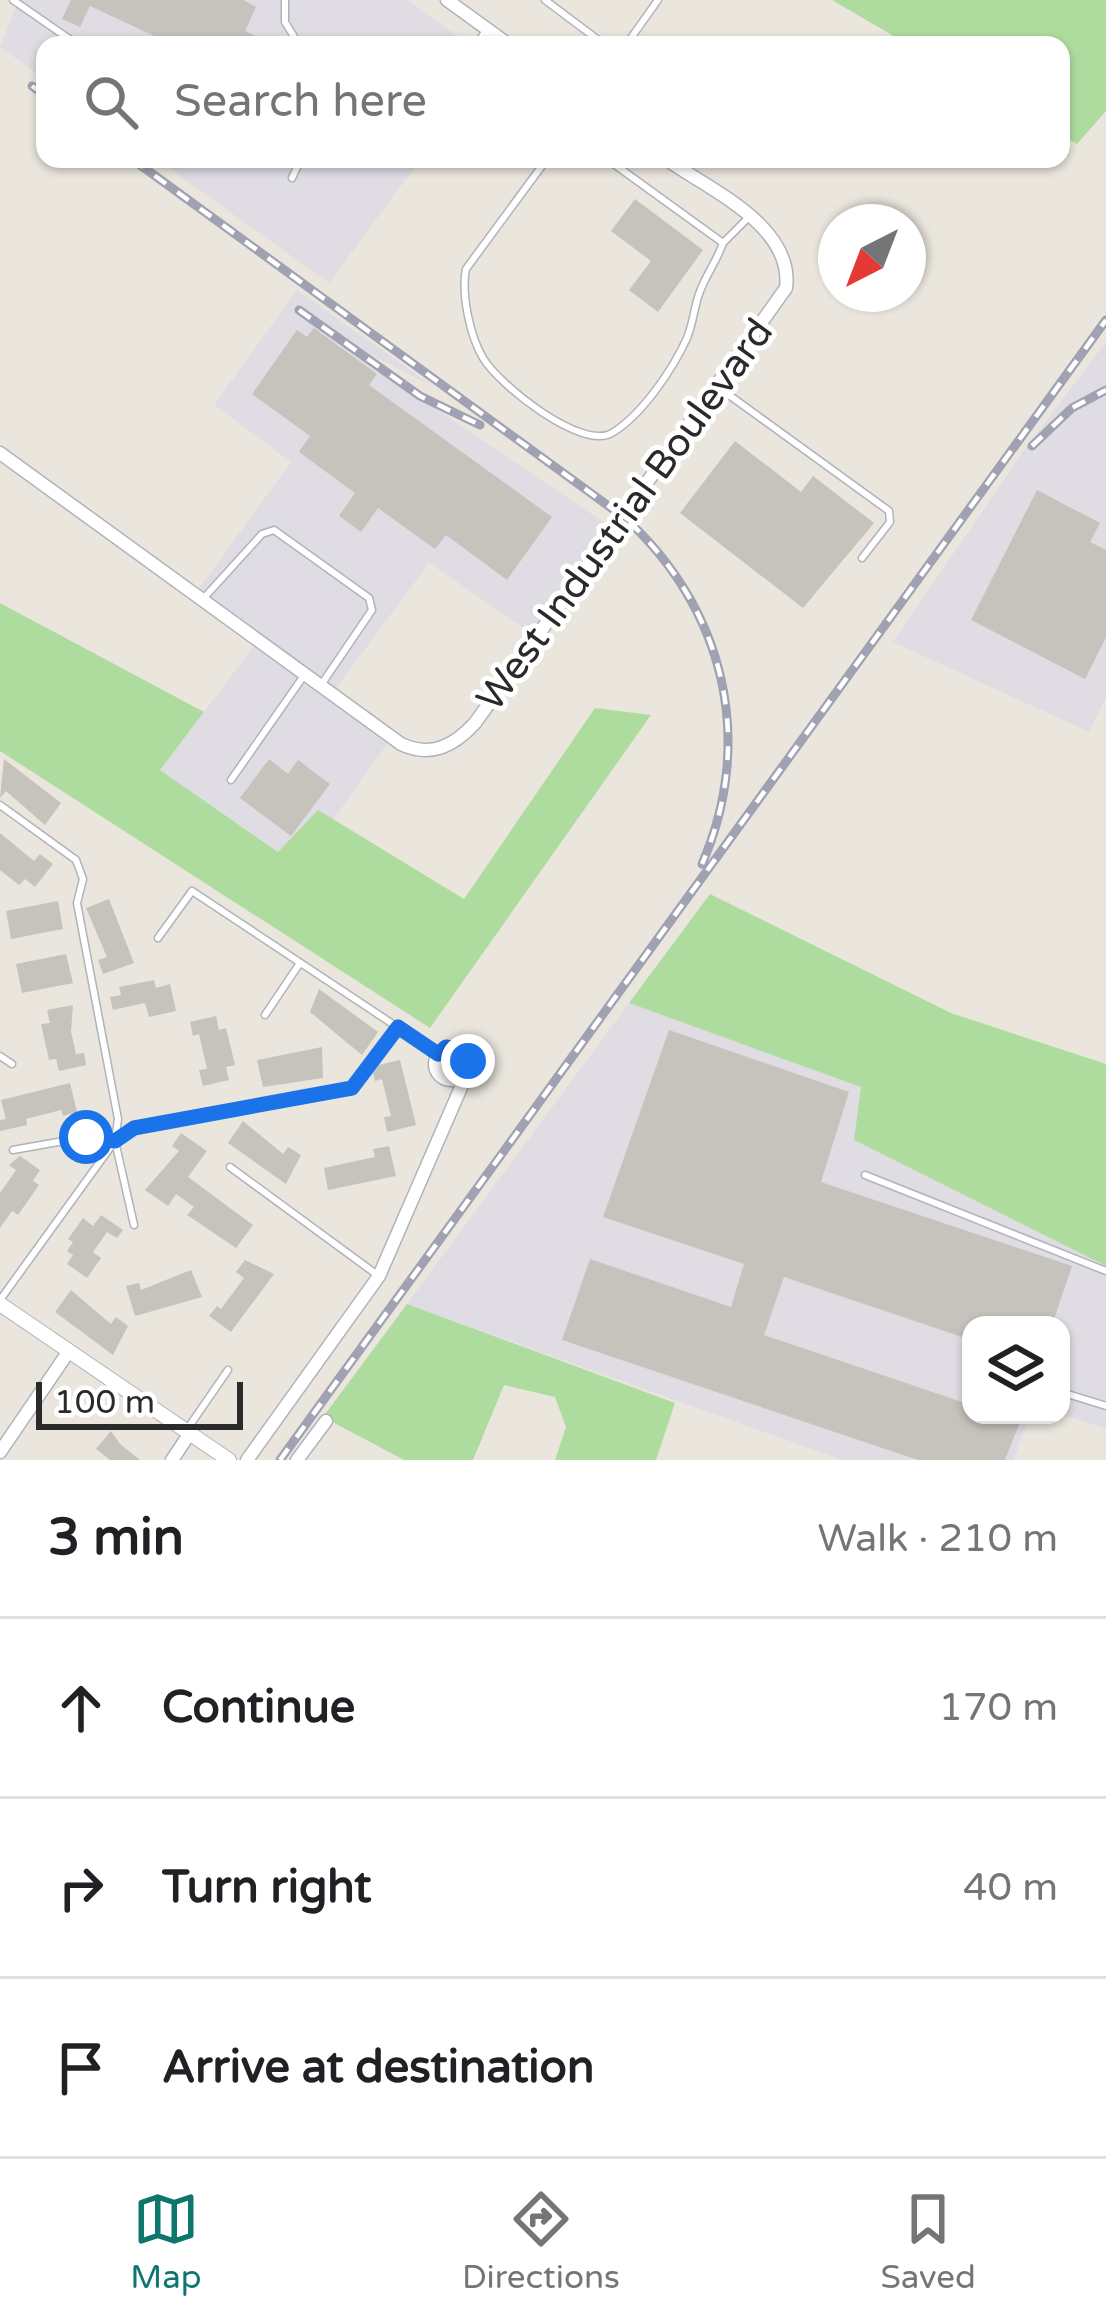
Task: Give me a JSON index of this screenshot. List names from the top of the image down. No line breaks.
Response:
{"streets":{"street":["West Industrial Boulevard"]},"scale_bar":"100 m","north":"bottom left","page":{"search":"Search here","scale":"100 m","heading":["3 min","Walk · 210 m"],"list":[["Continue","170 m"],["Turn right","40 m"],"Arrive at destination"],"nav":["Map","Directions","Saved"]}}
